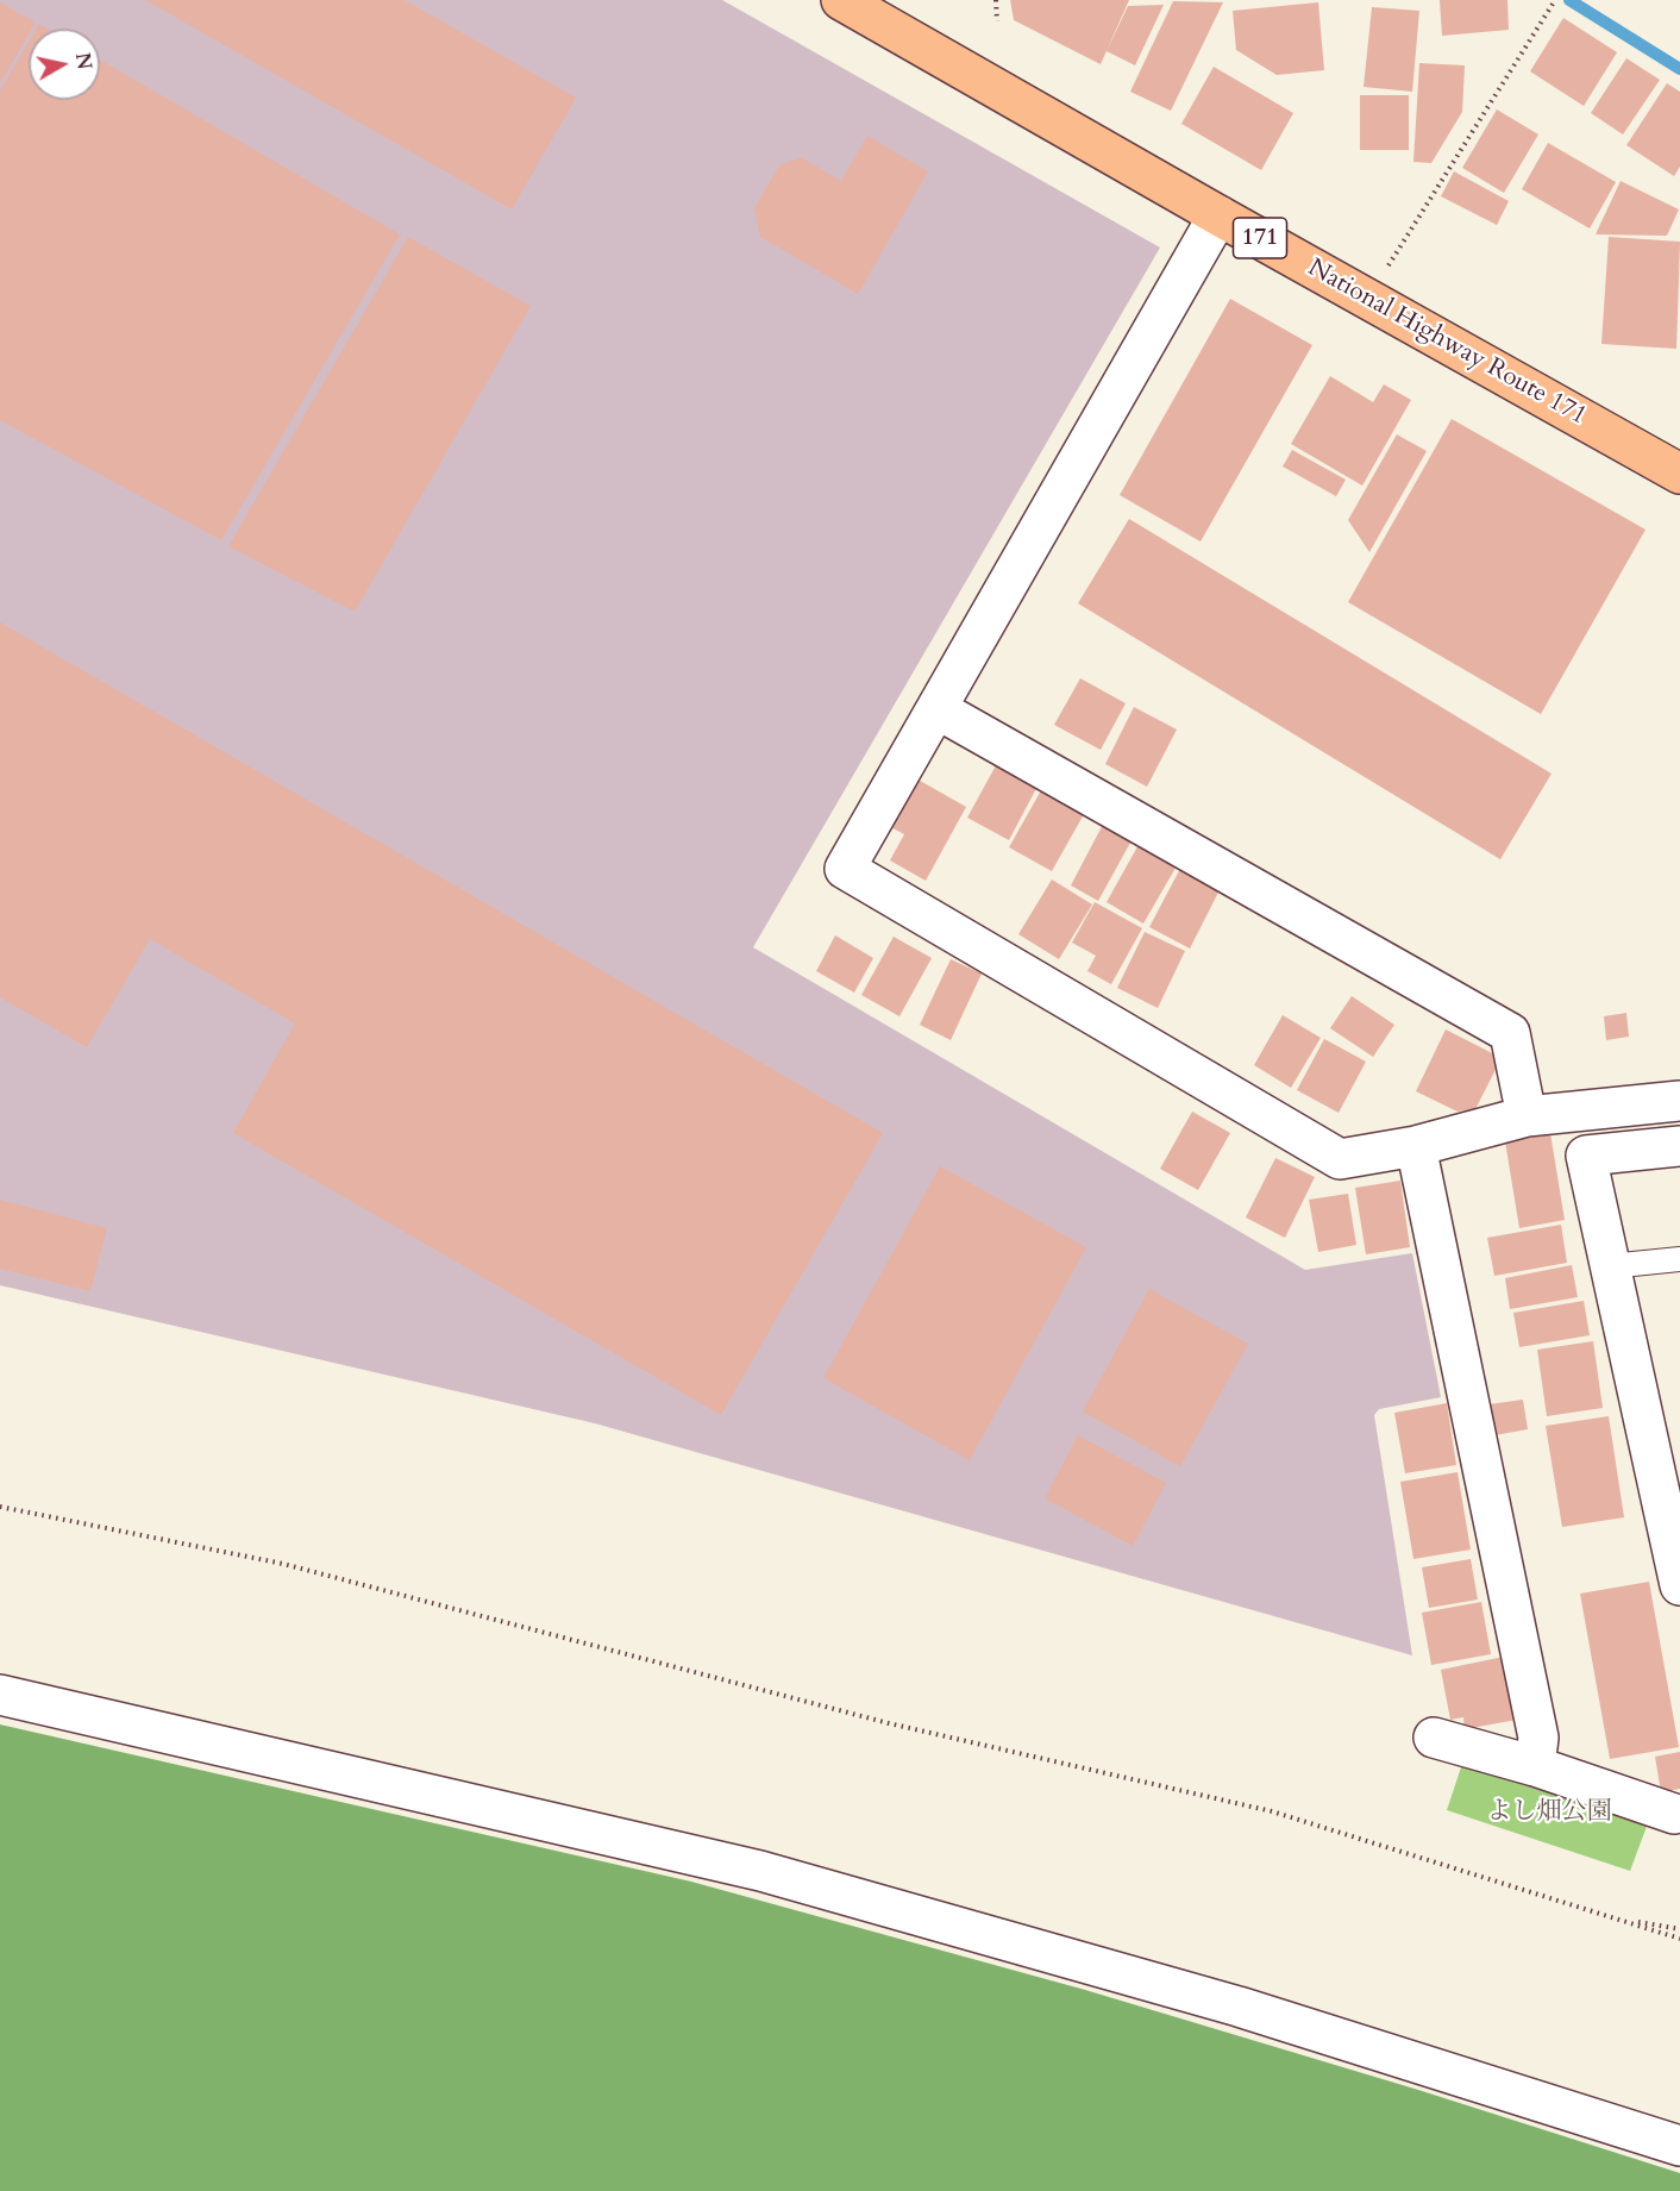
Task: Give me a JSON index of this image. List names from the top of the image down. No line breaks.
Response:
{"streets":{"highway":["171","National Highway Route 171"]},"parks":["よし畑公園"],"north":"right"}
